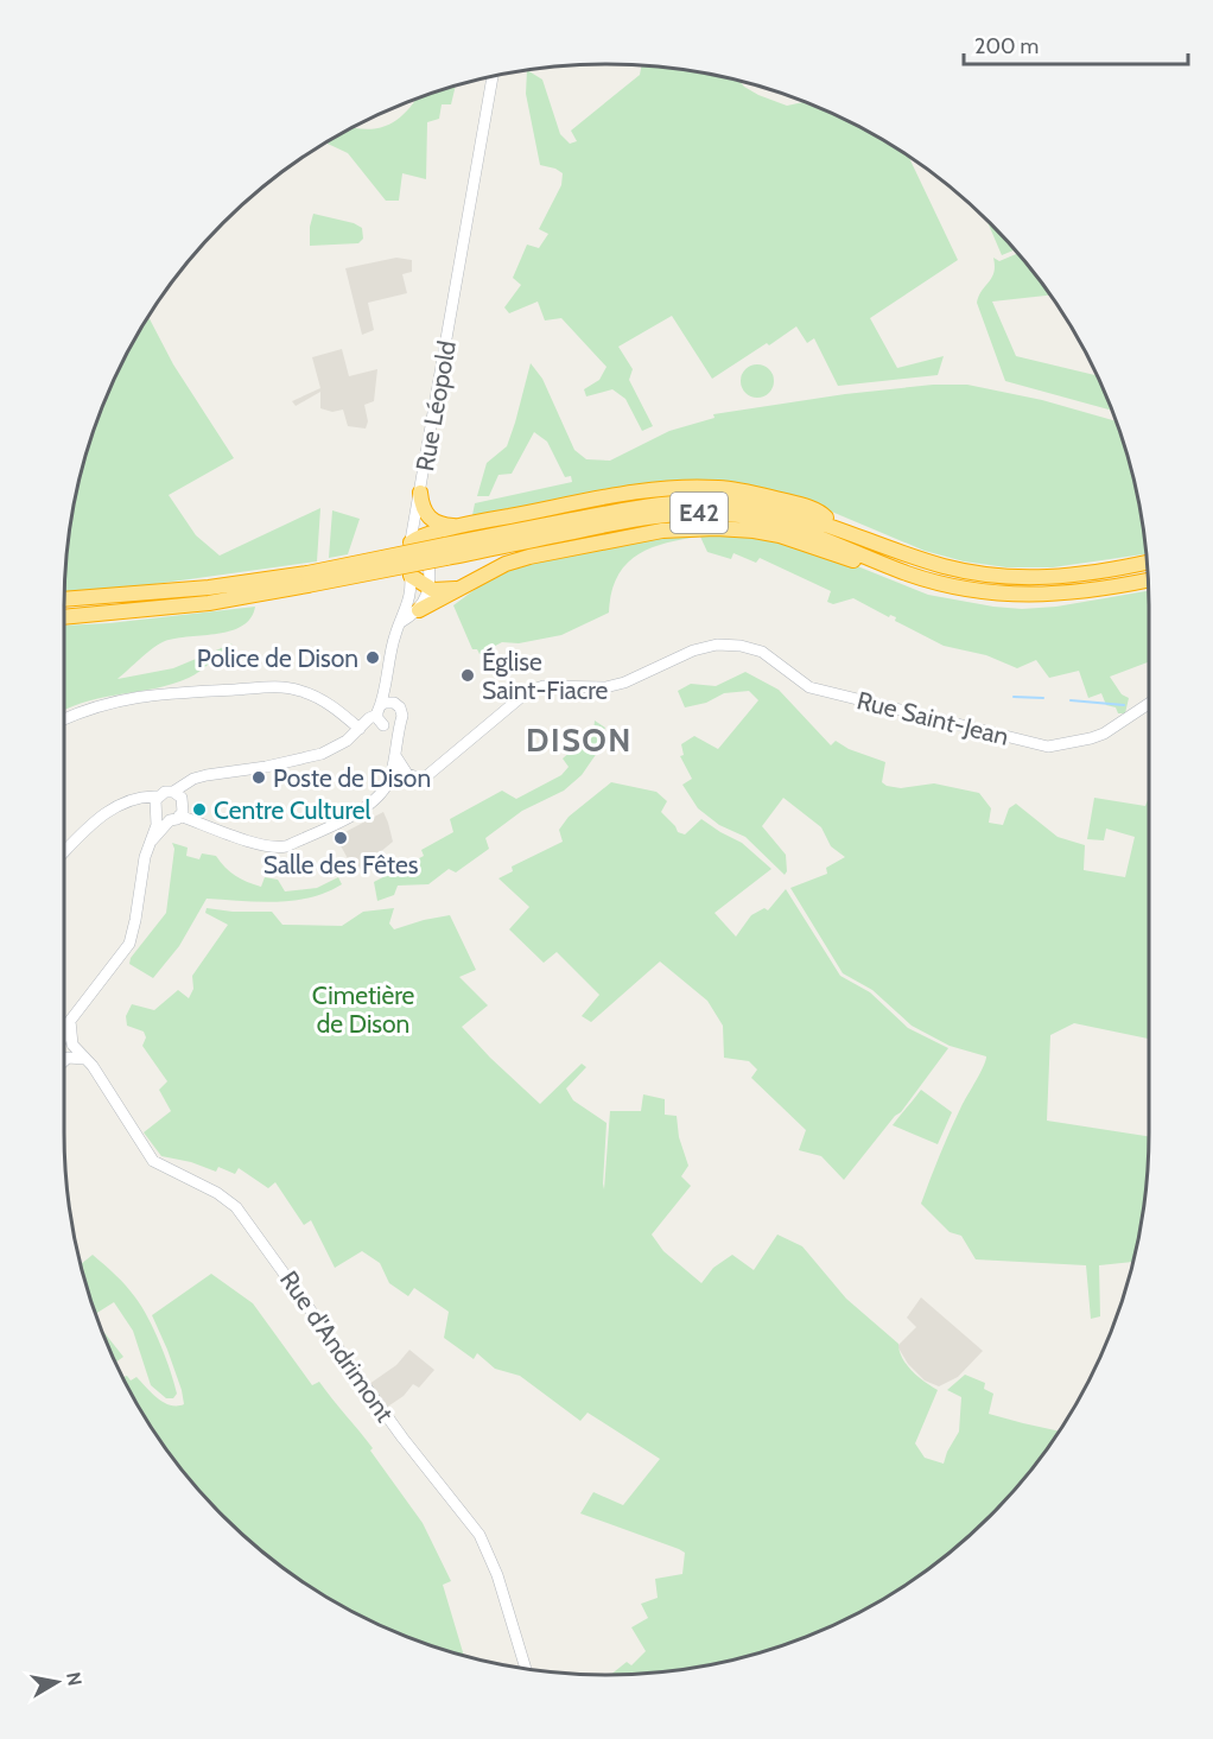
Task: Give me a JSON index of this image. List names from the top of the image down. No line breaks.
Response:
{"streets":{"highway":["E42"],"street":["Rue Léopold","Rue Saint-Jean","Rue d'Andrimont"]},"districts":["DISON"],"parks":["Cimetière de Dison"],"places":["Police de Dison","Église Saint-Fiacre","Poste de Dison","Centre Culturel","Salle des Fêtes"],"scale_bar":"200 m","north":"right"}
